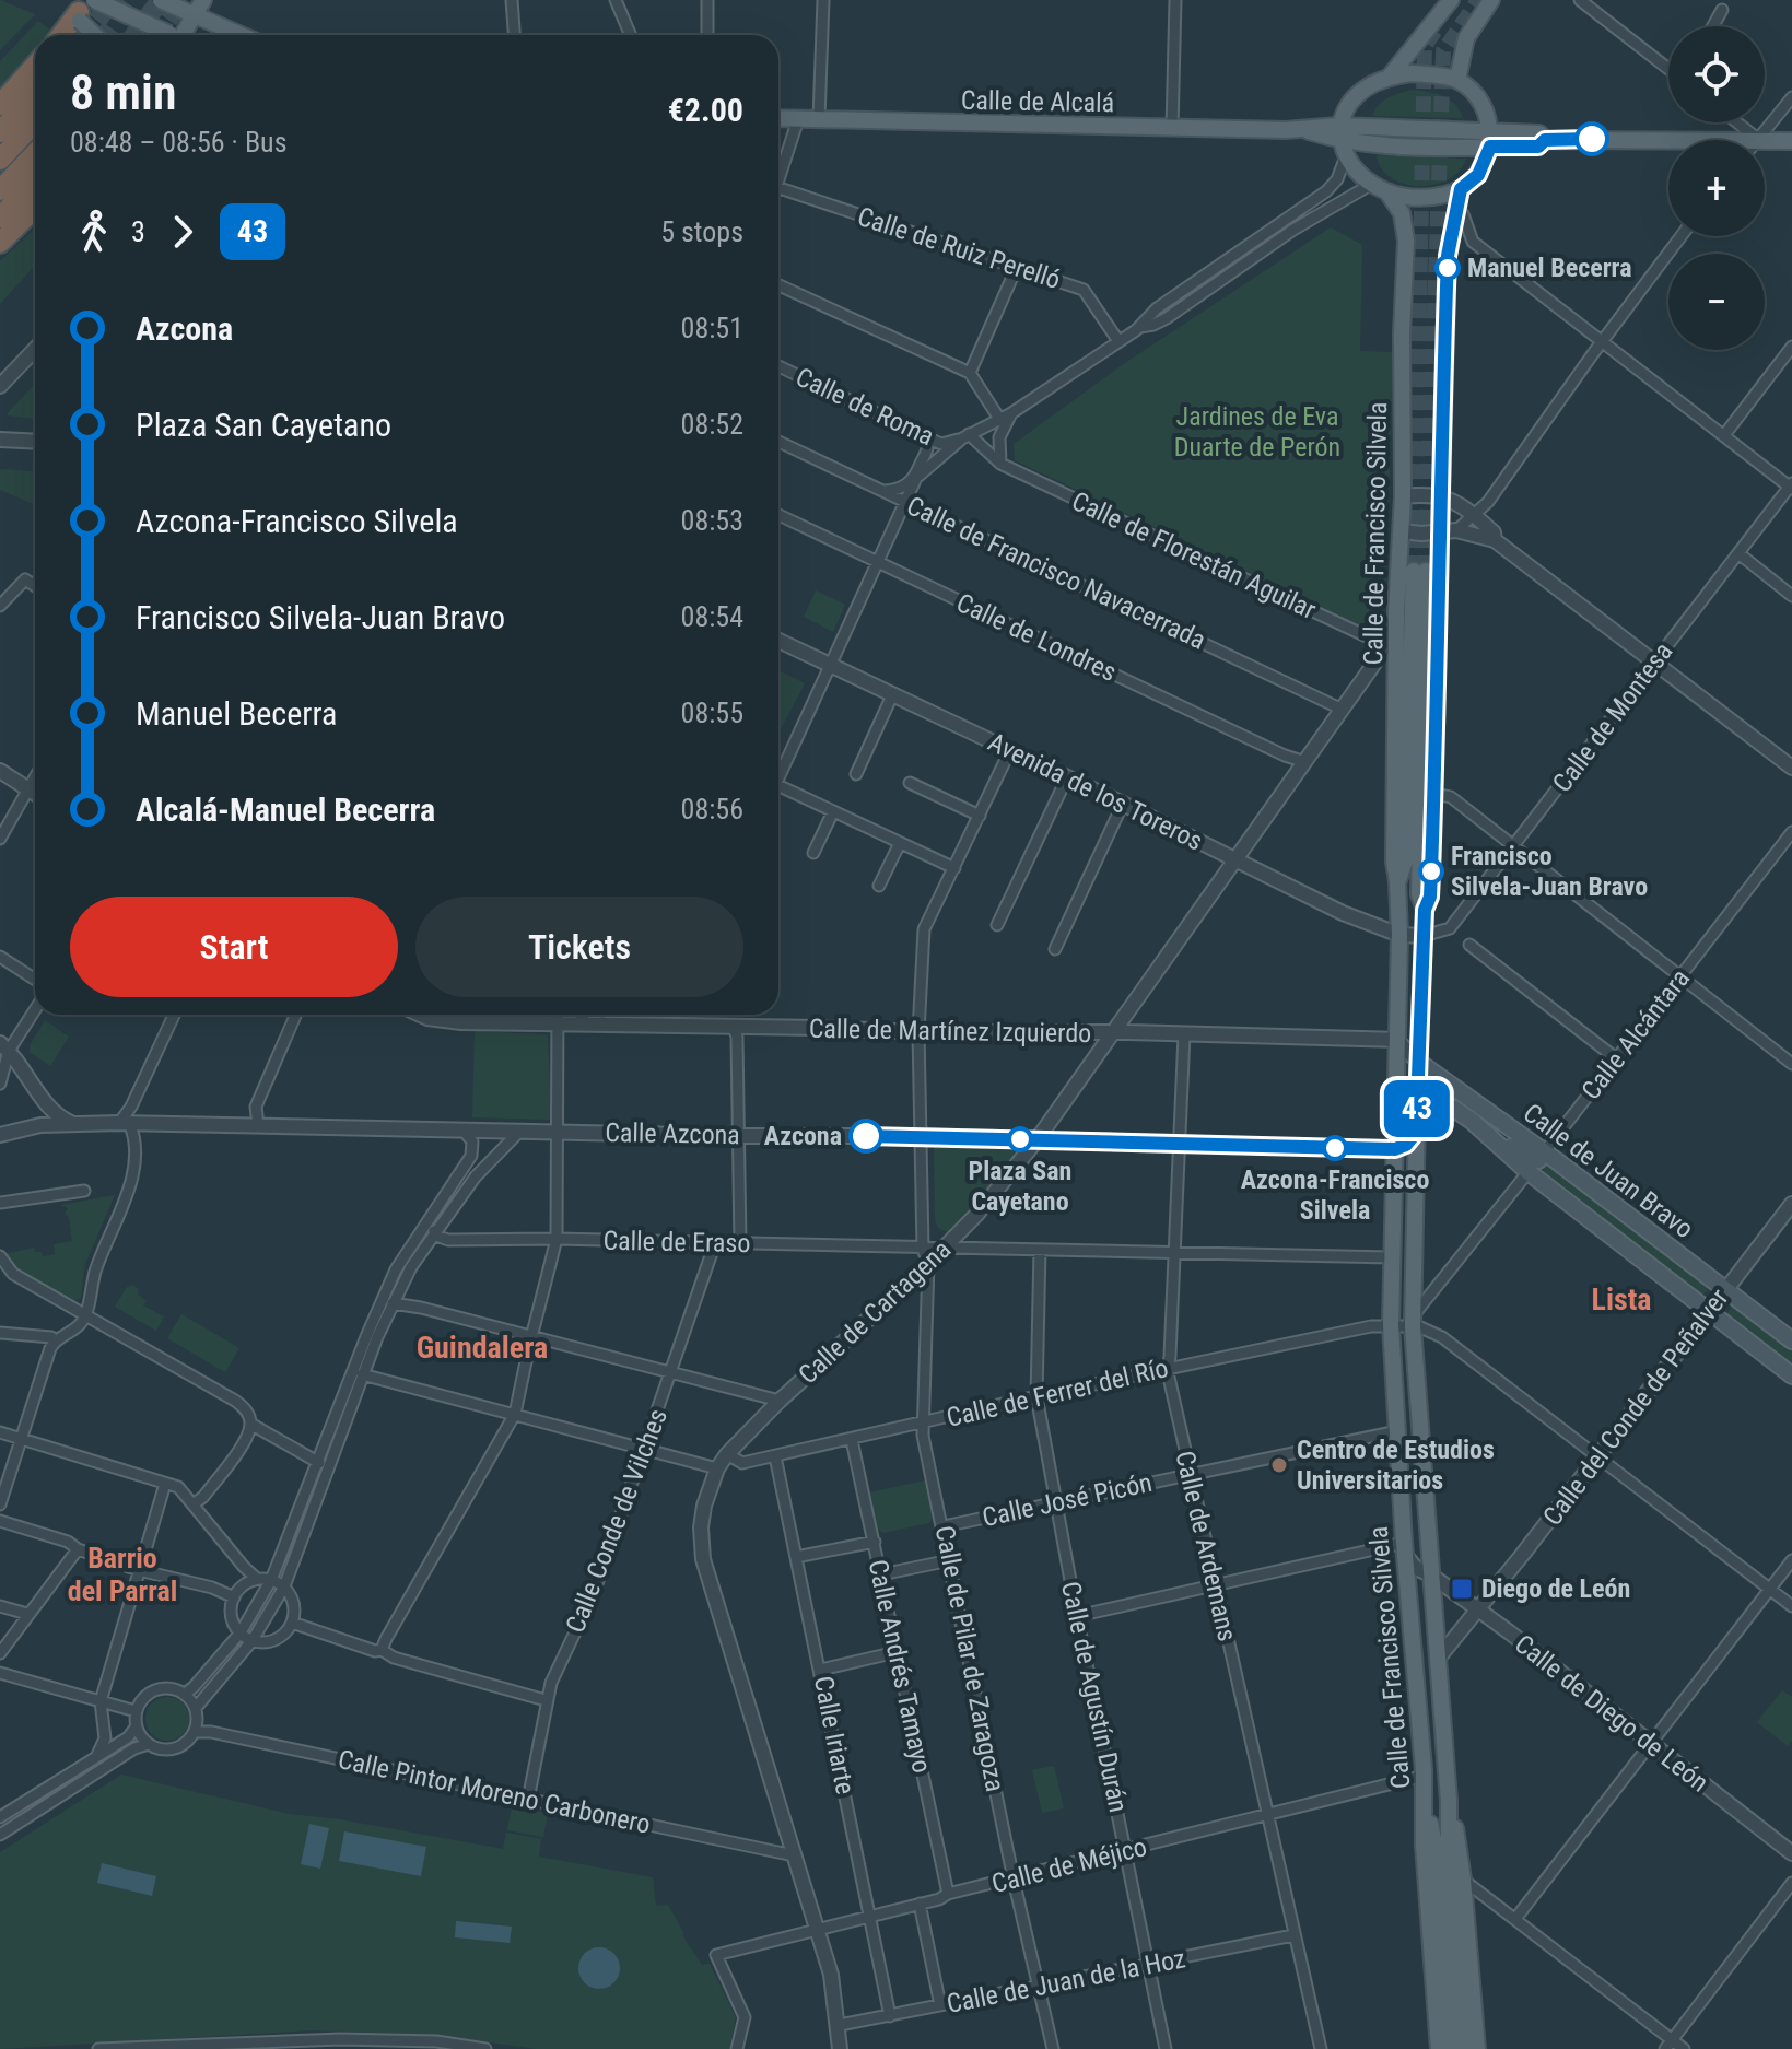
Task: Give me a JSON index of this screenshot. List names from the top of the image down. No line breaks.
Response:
{"streets":{"main road":["Calle de Alcalá","Calle de Francisco Silvela","Calle de Juan Bravo"],"street":["Calle de Ruiz Perelló","Calle de Roma","Calle de Florestán Aguilar","Calle de Francisco Navacerrada","Calle de Londres","Calle de Montesa","Avenida de los Toreros","Calle de Martínez Izquierdo","Calle Alcántara","Calle Azcona","Calle de Eraso","Calle de Cartagena","Calle de Ferrer del Río","Calle del Conde de Peñalver","Calle José Picón","Calle Conde de Vilches","Calle de Ardemans","Calle de Pilar de Zaragoza","Calle Andrés Tamayo","Calle de Agustín Durán","Calle de Diego de León","Calle Iriarte","Calle Pintor Moreno Carbonero","Calle de Méjico","Calle de Juan de la Hoz"]},"crossings":[["Calle de Roma","Calle de Florestán Aguilar"],["Calle de Francisco Silvela","Calle de Montesa"],["Calle de Francisco Silvela","Avenida de los Toreros"],["Calle de Francisco Silvela","Calle de Martínez Izquierdo"],["Calle de Francisco Silvela","Calle Alcántara"],["Calle de Francisco Silvela","Calle Azcona"],["Calle de Francisco Silvela","Calle de Juan Bravo"],["Calle de Francisco Silvela","Calle de Eraso"],["Calle de Francisco Silvela","Calle de Cartagena"],["Calle de Francisco Silvela","Calle de Ferrer del Río"],["Calle de Francisco Silvela","Calle del Conde de Peñalver"],["Calle de Francisco Silvela","Calle José Picón"],["Calle de Francisco Silvela","Calle de Diego de León"],["Calle de Francisco Silvela","Calle de Méjico"],["Calle de Florestán Aguilar","Calle de Cartagena"],["Calle de Francisco Navacerrada","Calle de Cartagena"],["Calle de Londres","Calle de Cartagena"],["Calle de Montesa","Avenida de los Toreros"],["Avenida de los Toreros","Calle de Cartagena"],["Calle de Martínez Izquierdo","Calle de Juan Bravo"],["Calle de Martínez Izquierdo","Calle de Cartagena"],["Calle de Martínez Izquierdo","Calle de Ardemans"],["Calle Alcántara","Calle de Juan Bravo"],["Calle Alcántara","Calle de Ferrer del Río"],["Calle Azcona","Calle de Cartagena"],["Calle Azcona","Calle de Ardemans"],["Calle de Juan Bravo","Calle del Conde de Peñalver"],["Calle de Eraso","Calle de Cartagena"],["Calle de Eraso","Calle Conde de Vilches"],["Calle de Eraso","Calle de Ardemans"],["Calle de Eraso","Calle de Agustín Durán"],["Calle de Cartagena","Calle de Ferrer del Río"],["Calle de Cartagena","Calle de Pilar de Zaragoza"],["Calle de Cartagena","Calle Pintor Moreno Carbonero"],["Calle de Cartagena","Calle de Méjico"],["Calle de Cartagena","Calle de Juan de la Hoz"],["Calle de Ferrer del Río","Calle de Ardemans"],["Calle de Ferrer del Río","Calle de Pilar de Zaragoza"],["Calle de Ferrer del Río","Calle Andrés Tamayo"],["Calle de Ferrer del Río","Calle de Agustín Durán"],["Calle de Ferrer del Río","Calle Iriarte"],["Calle del Conde de Peñalver","Calle de Diego de León"],["Calle José Picón","Calle de Ardemans"],["Calle José Picón","Calle de Pilar de Zaragoza"],["Calle José Picón","Calle de Agustín Durán"],["Calle Conde de Vilches","Calle Pintor Moreno Carbonero"],["Calle de Ardemans","Calle de Méjico"],["Calle de Ardemans","Calle de Juan de la Hoz"],["Calle de Pilar de Zaragoza","Calle de Méjico"],["Calle de Pilar de Zaragoza","Calle de Juan de la Hoz"],["Calle Andrés Tamayo","Calle de Méjico"],["Calle de Agustín Durán","Calle de Méjico"],["Calle de Agustín Durán","Calle de Juan de la Hoz"],["Calle Iriarte","Calle de Méjico"],["Calle Iriarte","Calle de Juan de la Hoz"]],"districts":["Lista","Guindalera","Barrio del Parral"],"parks":["Jardines de Eva Duarte de Perón"],"places":{"other":["Manuel Becerra","Francisco Silvela-Juan Bravo","Azcona","Plaza San Cayetano","Azcona-Francisco Silvela","Centro de Estudios Universitarios"],"transit":["Diego de León"]},"lines":["bus line 43"],"page":{"on_map":"43","map_buttons":["+","−"],"heading":["8 min","08:48 – 08:56 · Bus","€2.00"],"legs":["3","43","5 stops"],"list":[{"name":"Azcona","value":"08:51"},{"name":"Plaza San Cayetano","value":"08:52"},{"name":"Azcona-Francisco Silvela","value":"08:53"},{"name":"Francisco Silvela-Juan Bravo","value":"08:54"},{"name":"Manuel Becerra","value":"08:55"},{"name":"Alcalá-Manuel Becerra","value":"08:56"}],"buttons":["Start","Tickets"]}}
